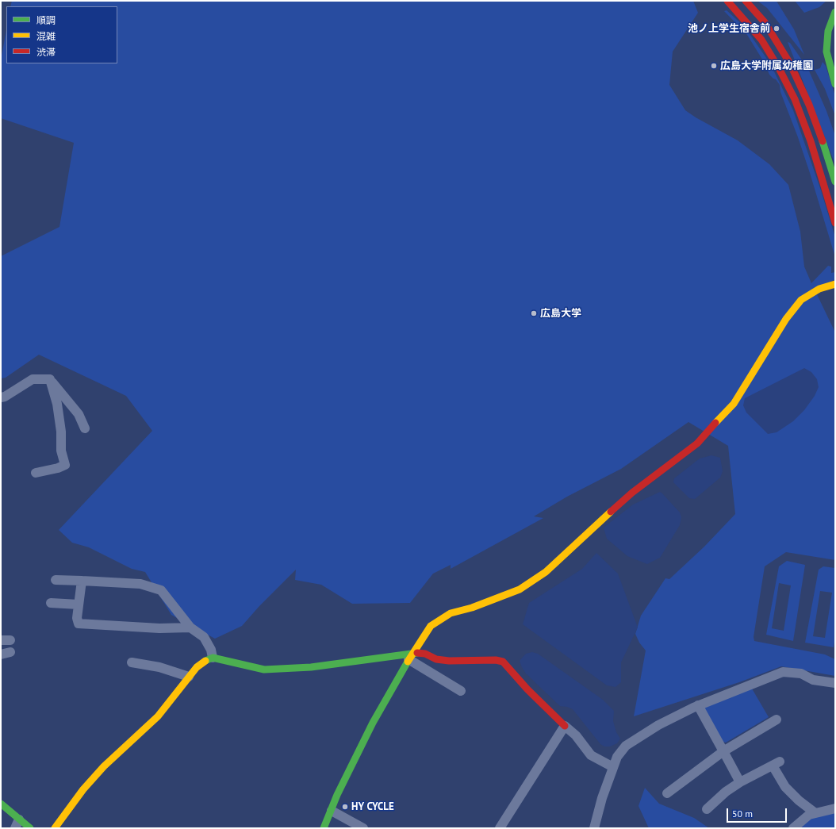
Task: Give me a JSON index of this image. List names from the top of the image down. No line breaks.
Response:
{"places":["池ノ上学生宿舎前","広島大学附属幼稚園","広島大学","HY CYCLE"],"legend":["順調","混雑","渋滞"],"scale_bar":"50 m"}
